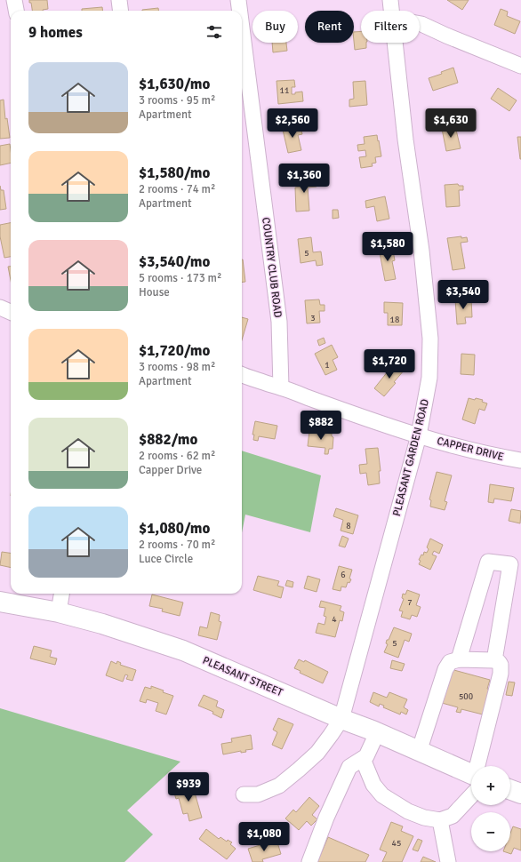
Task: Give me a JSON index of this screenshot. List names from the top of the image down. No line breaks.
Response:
{"streets":{"main road":["PLEASANT STREET"],"street":["COUNTRY CLUB ROAD","CAPPER DRIVE","PLEASANT GARDEN ROAD"]},"crossings":[["COUNTRY CLUB ROAD","CAPPER DRIVE"],["CAPPER DRIVE","PLEASANT GARDEN ROAD"],["PLEASANT GARDEN ROAD","PLEASANT STREET"]],"house_numbers":["11","5","3","18","1","8","6","7","4","5","500","45"],"page":{"chip":["Buy","Rent","Filters"],"heading":"9 homes","list":[{"name":"$1,630/mo","note":"3 rooms · 95 m² · Apartment"},{"name":"$1,580/mo","note":"2 rooms · 74 m² · Apartment"},{"name":"$3,540/mo","note":"5 rooms · 173 m² · House"},{"name":"$1,720/mo","note":"3 rooms · 98 m² · Apartment"},{"name":"$882/mo","note":"2 rooms · 62 m² · Capper Drive"},{"name":"$1,080/mo","note":"2 rooms · 70 m² · Luce Circle"}],"price":["$2,560","$1,630","$1,360","$1,580","$3,540","$1,720","$882","$939","$1,080"],"map_buttons":["+","−"]}}
